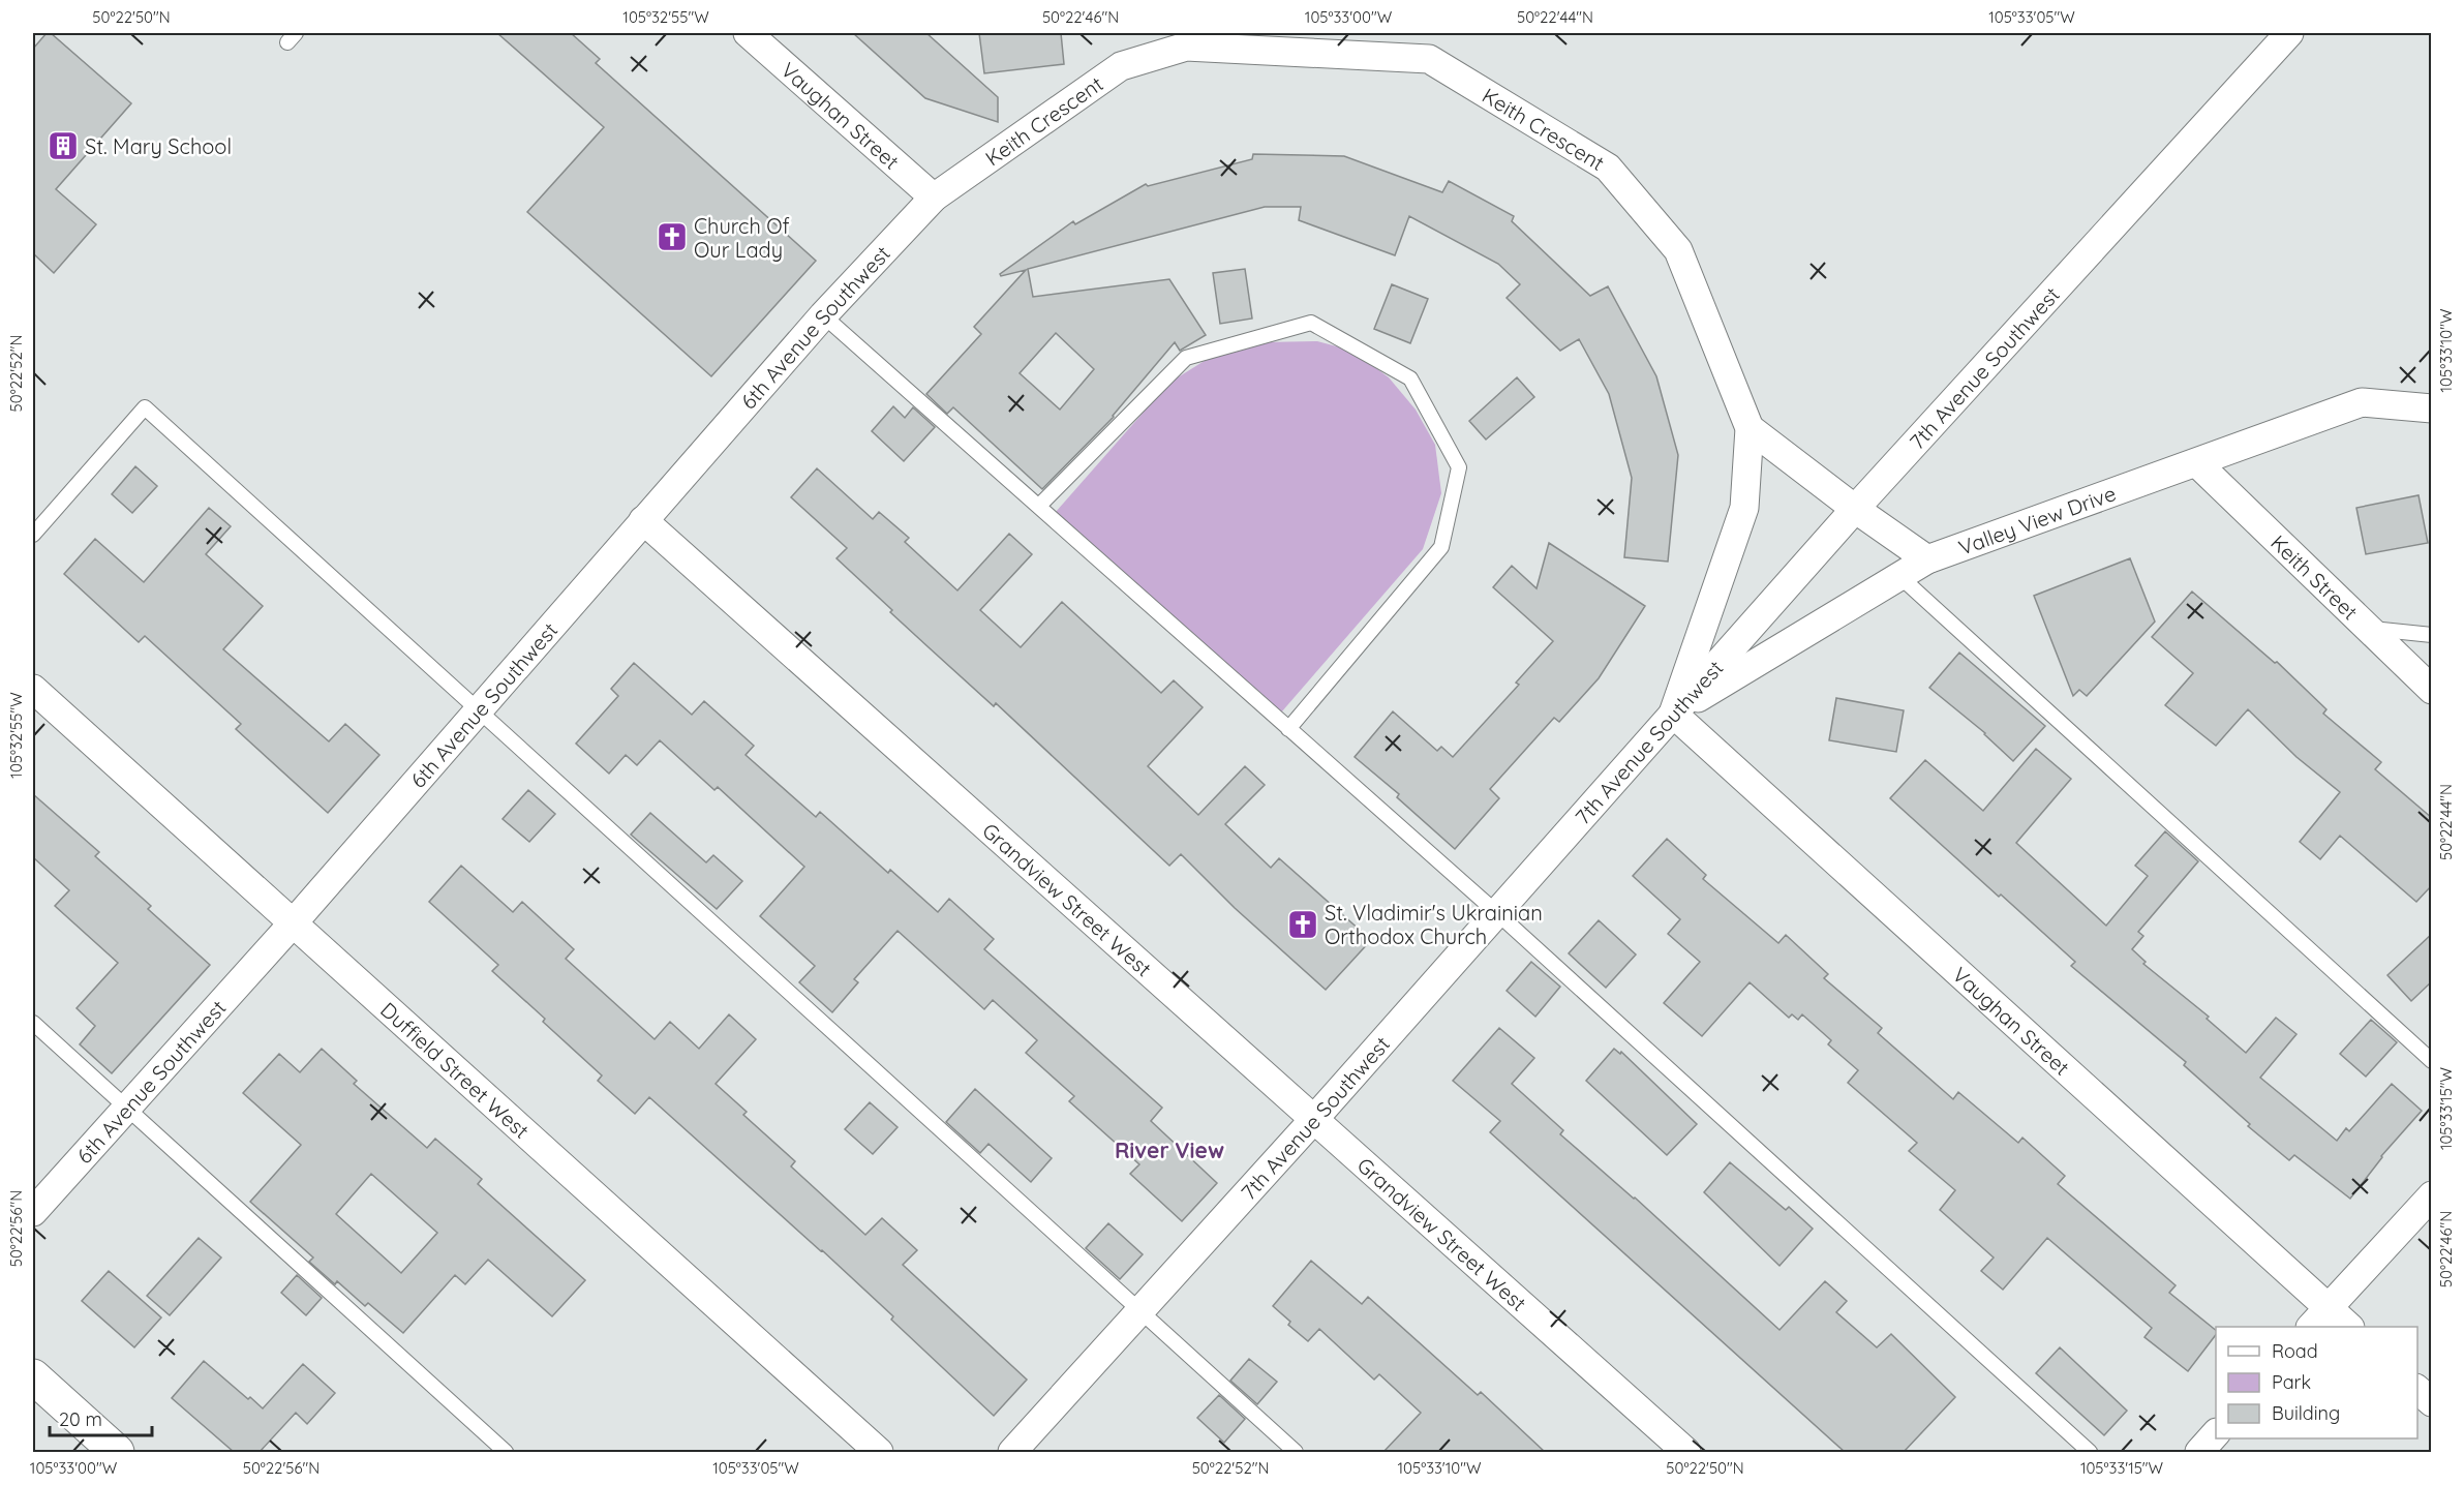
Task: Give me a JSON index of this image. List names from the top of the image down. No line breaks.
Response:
{"streets":{"street":["Vaughan Street","Keith Crescent","6th Avenue Southwest","7th Avenue Southwest","Valley View Drive","Keith Street","Grandview Street West","Duffield Street West"]},"crossings":[["Vaughan Street","Keith Crescent"],["Vaughan Street","6th Avenue Southwest"],["Vaughan Street","7th Avenue Southwest"],["Vaughan Street","Valley View Drive"],["Keith Crescent","6th Avenue Southwest"],["Keith Crescent","7th Avenue Southwest"],["Keith Crescent","Valley View Drive"],["6th Avenue Southwest","Grandview Street West"],["6th Avenue Southwest","Duffield Street West"],["7th Avenue Southwest","Valley View Drive"],["7th Avenue Southwest","Grandview Street West"],["Valley View Drive","Keith Street"]],"districts":["River View"],"places":{"building":["St. Mary School"],"church":["Church Of Our Lady","St. Vladimir's Ukrainian Orthodox Church"]},"legend":["Road","Park","Building"],"scale_bar":"20 m","coordinates":["50°22'50\"N","105°32'55\"W","50°22'46\"N","105°33'00\"W","50°22'44\"N","105°33'05\"W","105°33'10\"W","50°22'52\"N","105°33'15\"W","50°22'56\"N"]}
